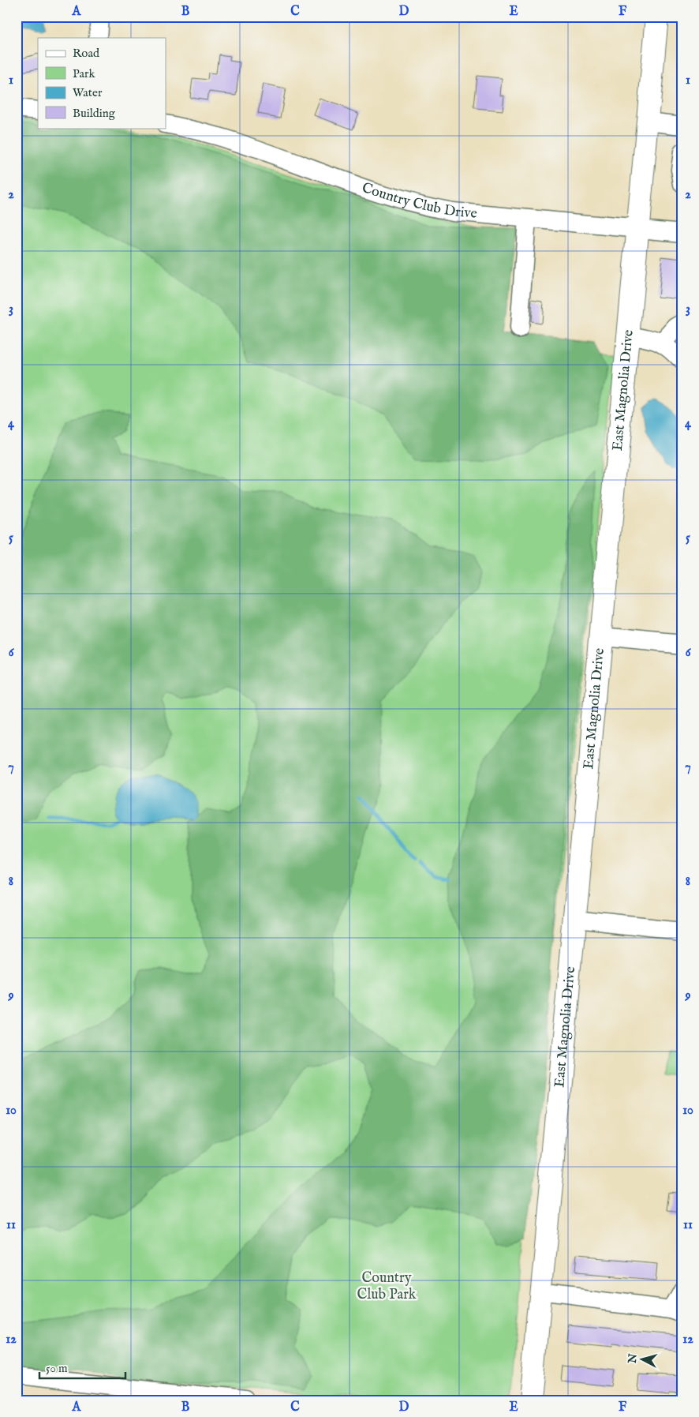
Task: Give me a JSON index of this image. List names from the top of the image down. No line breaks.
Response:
{"streets":{"main road":["East Magnolia Drive"],"street":["Country Club Drive"]},"crossings":[["Country Club Drive","East Magnolia Drive"]],"parks":["Country Club Park"],"legend":["Road","Park","Water","Building"],"scale_bar":"50 m","north":"left","grid":{"columns":["A","B","C","D","E","F"],"rows":["1","2","3","4","5","6","7","8","9","10","11","12"]}}
